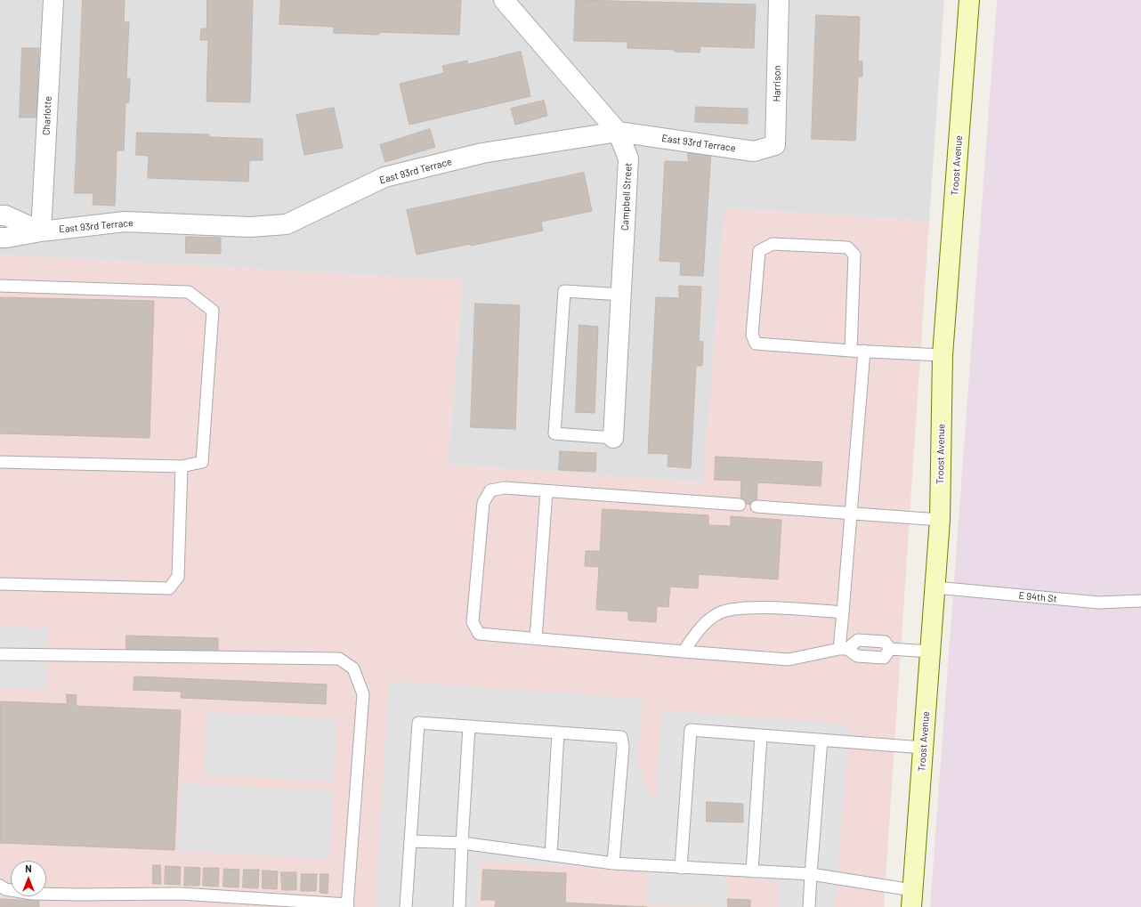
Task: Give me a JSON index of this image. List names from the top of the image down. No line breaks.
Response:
{"streets":{"main road":["Troost Avenue"],"street":["Harrison","Charlotte","East 93rd Terrace","Campbell Street"],"lane":["E 94th St"]},"crossings":[["Harrison","East 93rd Terrace"],["Charlotte","East 93rd Terrace"],["East 93rd Terrace","Campbell Street"],["Troost Avenue","E 94th St"]],"north":"top"}
